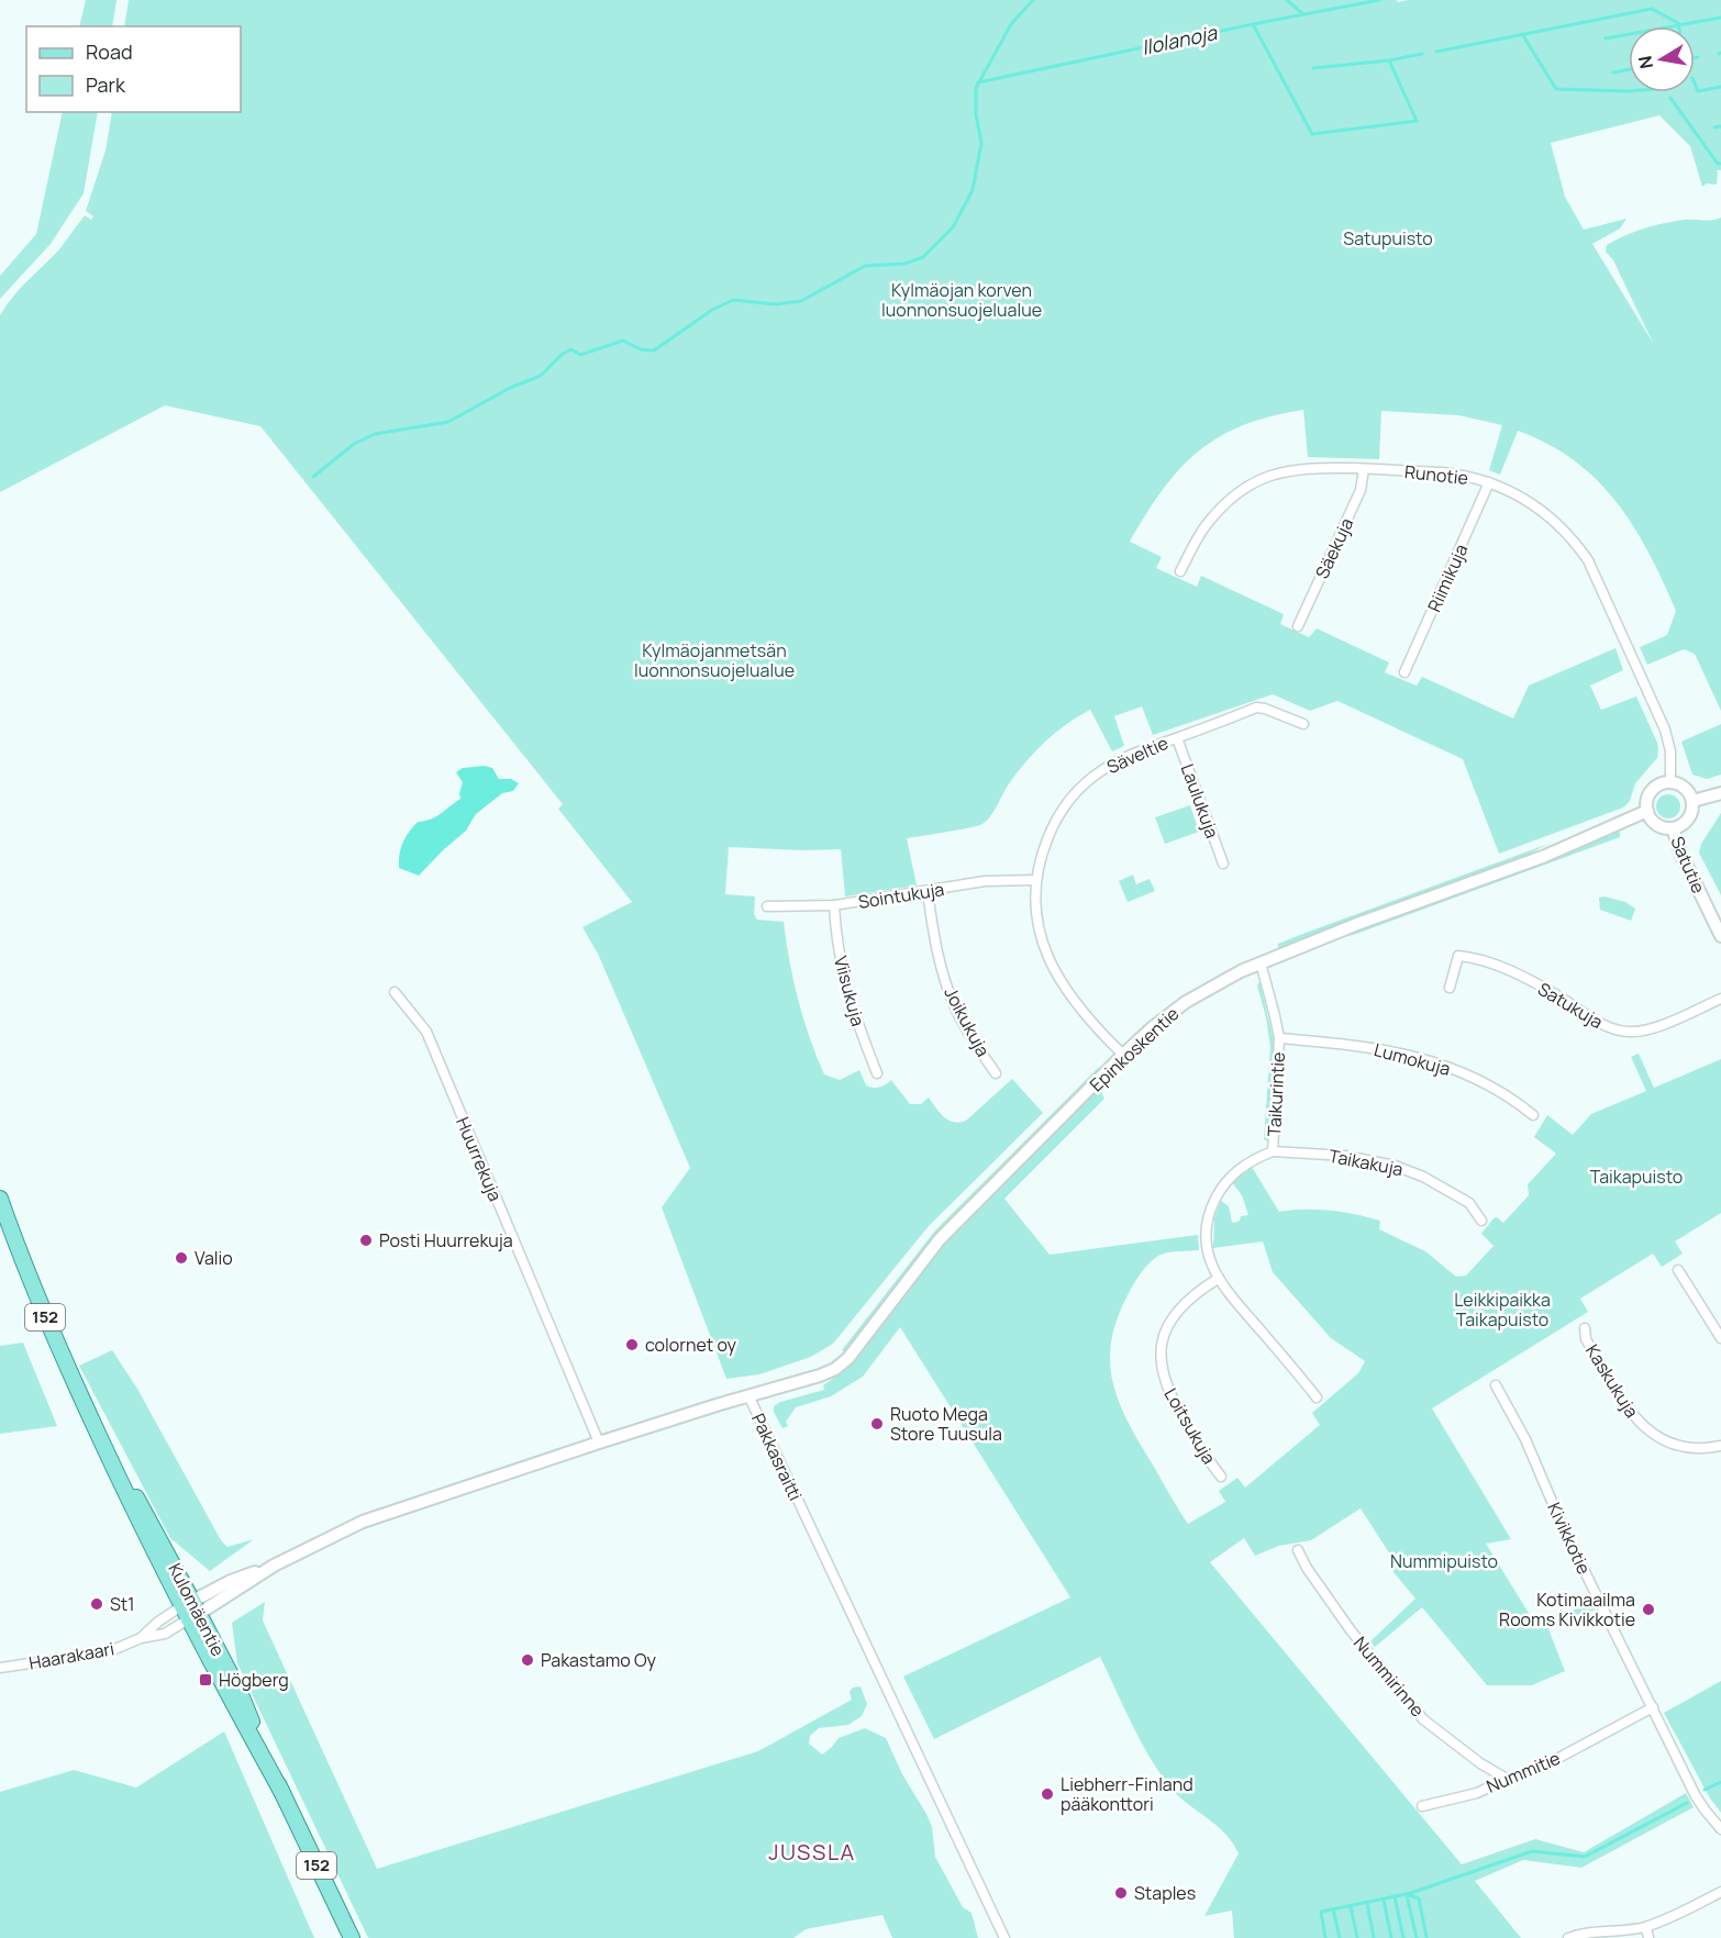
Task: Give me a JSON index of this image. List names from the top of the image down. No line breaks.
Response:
{"streets":{"main road":["152","Kulomäentie"],"street":["Runotie","Säekuja","Riimikuja","Säveltie","Laulukuja","Satutie","Sointukuja","Viisukuja","Satukuja","Joikukuja","Epinkoskentie","Lumokuja","Taikurintie","Huurrekuja","Taikakuja","Kaskukuja","Loitsukuja","Pakkasraitti","Kivikkotie","Haarakaari","Nummirinne","Nummitie"]},"crossings":[["Runotie","Säekuja"],["Runotie","Riimikuja"],["Runotie","Satutie"],["Runotie","Epinkoskentie"],["Säveltie","Laulukuja"],["Säveltie","Sointukuja"],["Säveltie","Epinkoskentie"],["Satutie","Epinkoskentie"],["Sointukuja","Viisukuja"],["Sointukuja","Joikukuja"],["Epinkoskentie","Taikurintie"],["Epinkoskentie","Pakkasraitti"],["Lumokuja","Taikurintie"],["Taikurintie","Taikakuja"],["Taikurintie","Loitsukuja"],["Huurrekuja","Pakkasraitti"],["Pakkasraitti","Kulomäentie"],["Pakkasraitti","Haarakaari"],["Kivikkotie","Nummitie"],["Kulomäentie","Haarakaari"],["Nummirinne","Nummitie"]],"districts":["JUSSLA"],"water":["Ilolanoja"],"parks":["Satupuisto","Kylmäojan korven luonnonsuojelualue","Kylmäojanmetsän luonnonsuojelualue","Taikapuisto","Leikkipaikka Taikapuisto","Nummipuisto"],"places":{"other":["Posti Huurrekuja","Valio","colornet oy","Ruoto Mega Store Tuusula","St1","Kotimaailma Rooms Kivikkotie","Pakastamo Oy","Liebherr-Finland pääkonttori","Staples"],"transit":["Högberg"]},"legend":["Road","Park"],"north":"left"}
